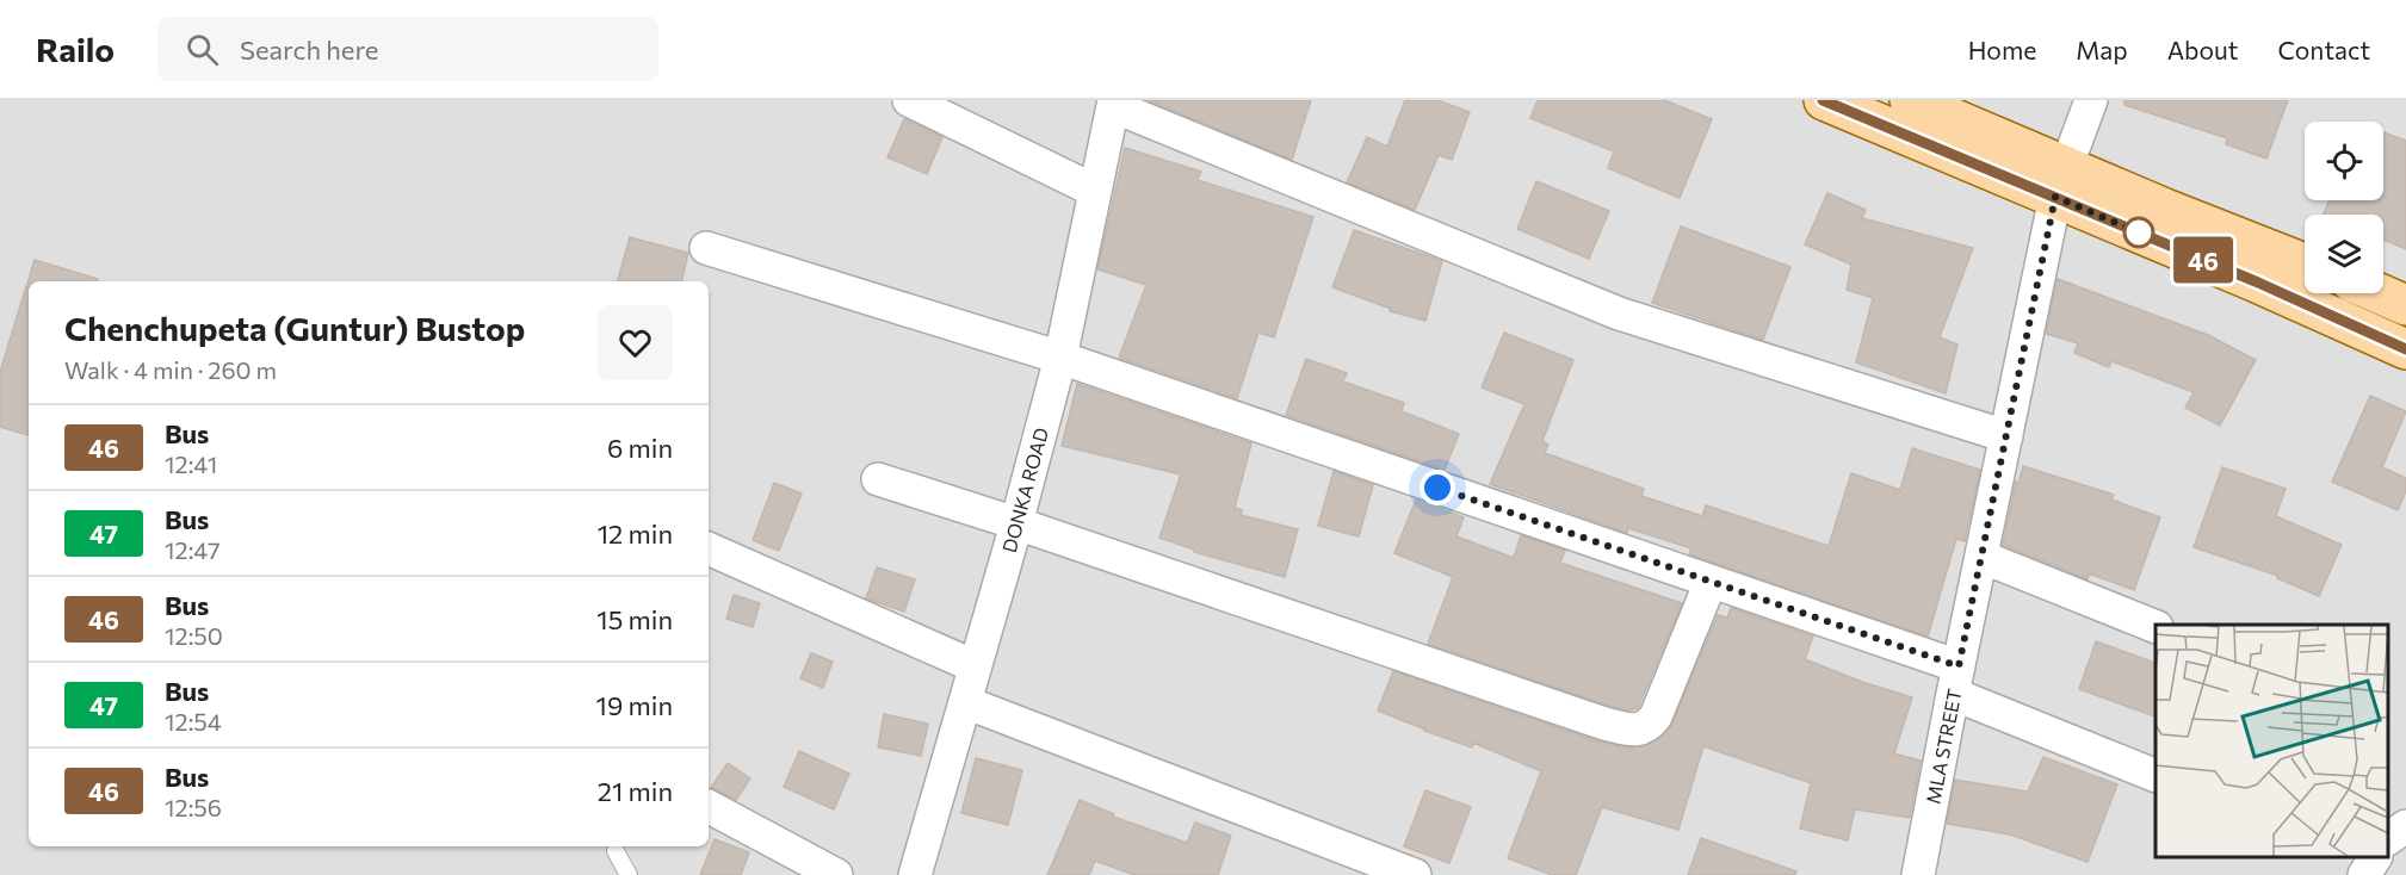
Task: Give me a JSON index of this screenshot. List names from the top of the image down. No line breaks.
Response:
{"streets":{"street":["DONKA ROAD","MLA STREET"]},"lines":["bus line 46"],"page":{"header":"Railo","search":"Search here","nav":["Home","Map","About","Contact"],"on_map":"46","heading":["Chenchupeta (Guntur) Bustop","Walk · 4 min · 260 m"],"list":[{"mark":"46","name":"Bus","note":"12:41","value":"6 min"},{"mark":"47","name":"Bus","note":"12:47","value":"12 min"},{"mark":"46","name":"Bus","note":"12:50","value":"15 min"},{"mark":"47","name":"Bus","note":"12:54","value":"19 min"},{"mark":"46","name":"Bus","note":"12:56","value":"21 min"}]}}
